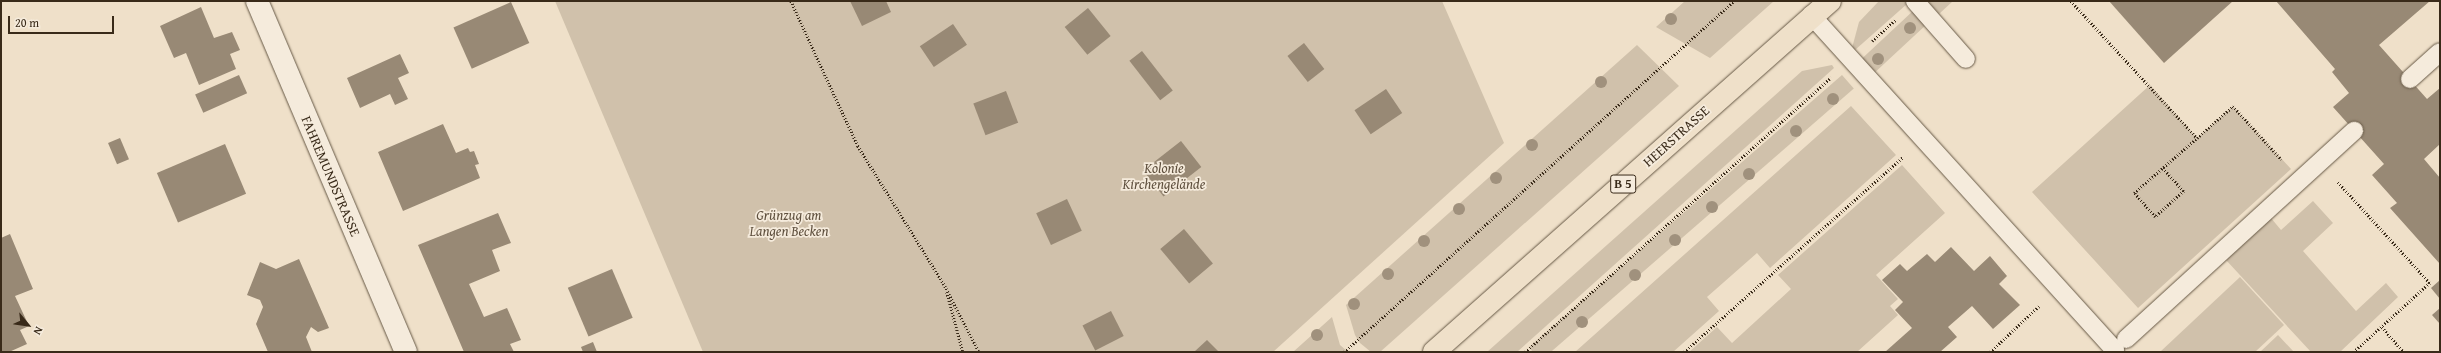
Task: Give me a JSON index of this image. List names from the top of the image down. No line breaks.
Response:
{"streets":{"main road":["HEERSTRASSE","B 5"],"street":["FAHREMUNDSTRASSE"]},"parks":["Kolonie Kirchengelände","Grünzug am Langen Becken"],"scale_bar":"20 m","north":"bottom right"}
